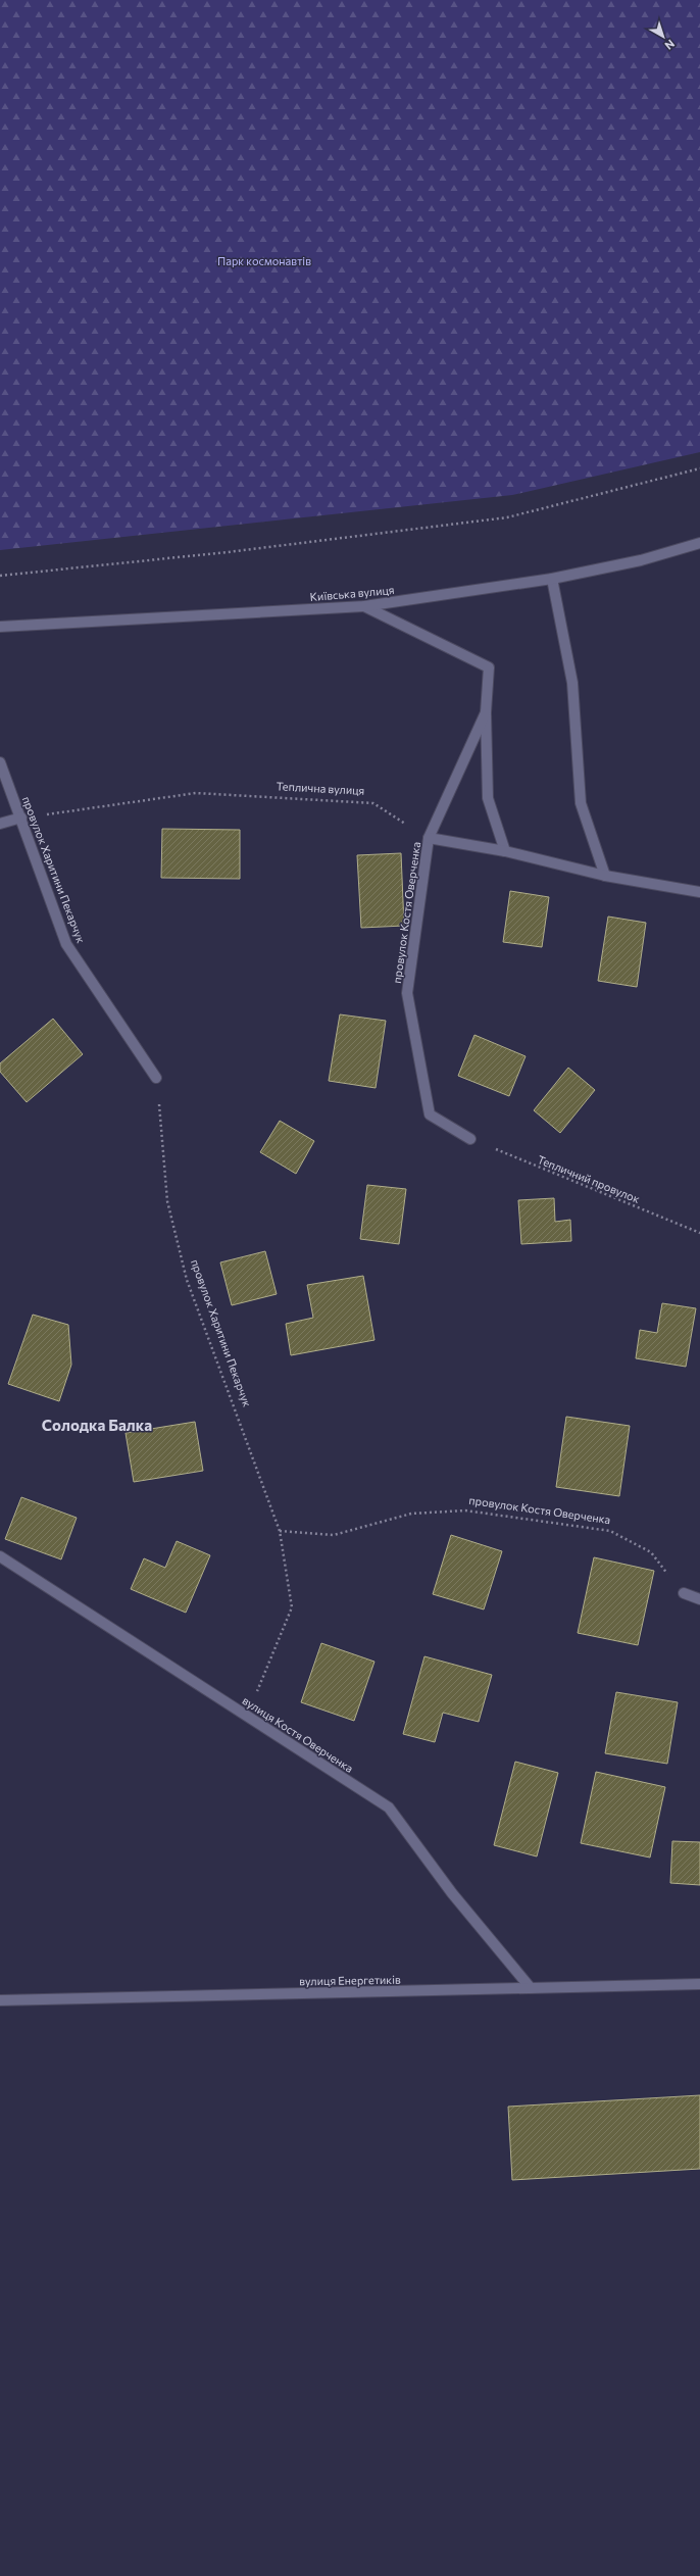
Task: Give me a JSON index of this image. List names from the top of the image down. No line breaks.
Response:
{"streets":{"street":["Київська вулиця","провулок Харитини Пекарчук","провулок Костя Оверченка","вулиця Костя Оверченка","вулиця Енергетиків"],"path":["Теплична вулиця","Тепличний провулок"]},"crossings":[["Київська вулиця","провулок Костя Оверченка"],["Теплична вулиця","провулок Харитини Пекарчук"],["Теплична вулиця","провулок Костя Оверченка"],["провулок Харитини Пекарчук","провулок Костя Оверченка"],["провулок Харитини Пекарчук","вулиця Костя Оверченка"],["провулок Костя Оверченка","Тепличний провулок"],["вулиця Костя Оверченка","вулиця Енергетиків"]],"districts":["Солодка Балка"],"parks":["Парк космонавтів"],"north":"bottom right"}
